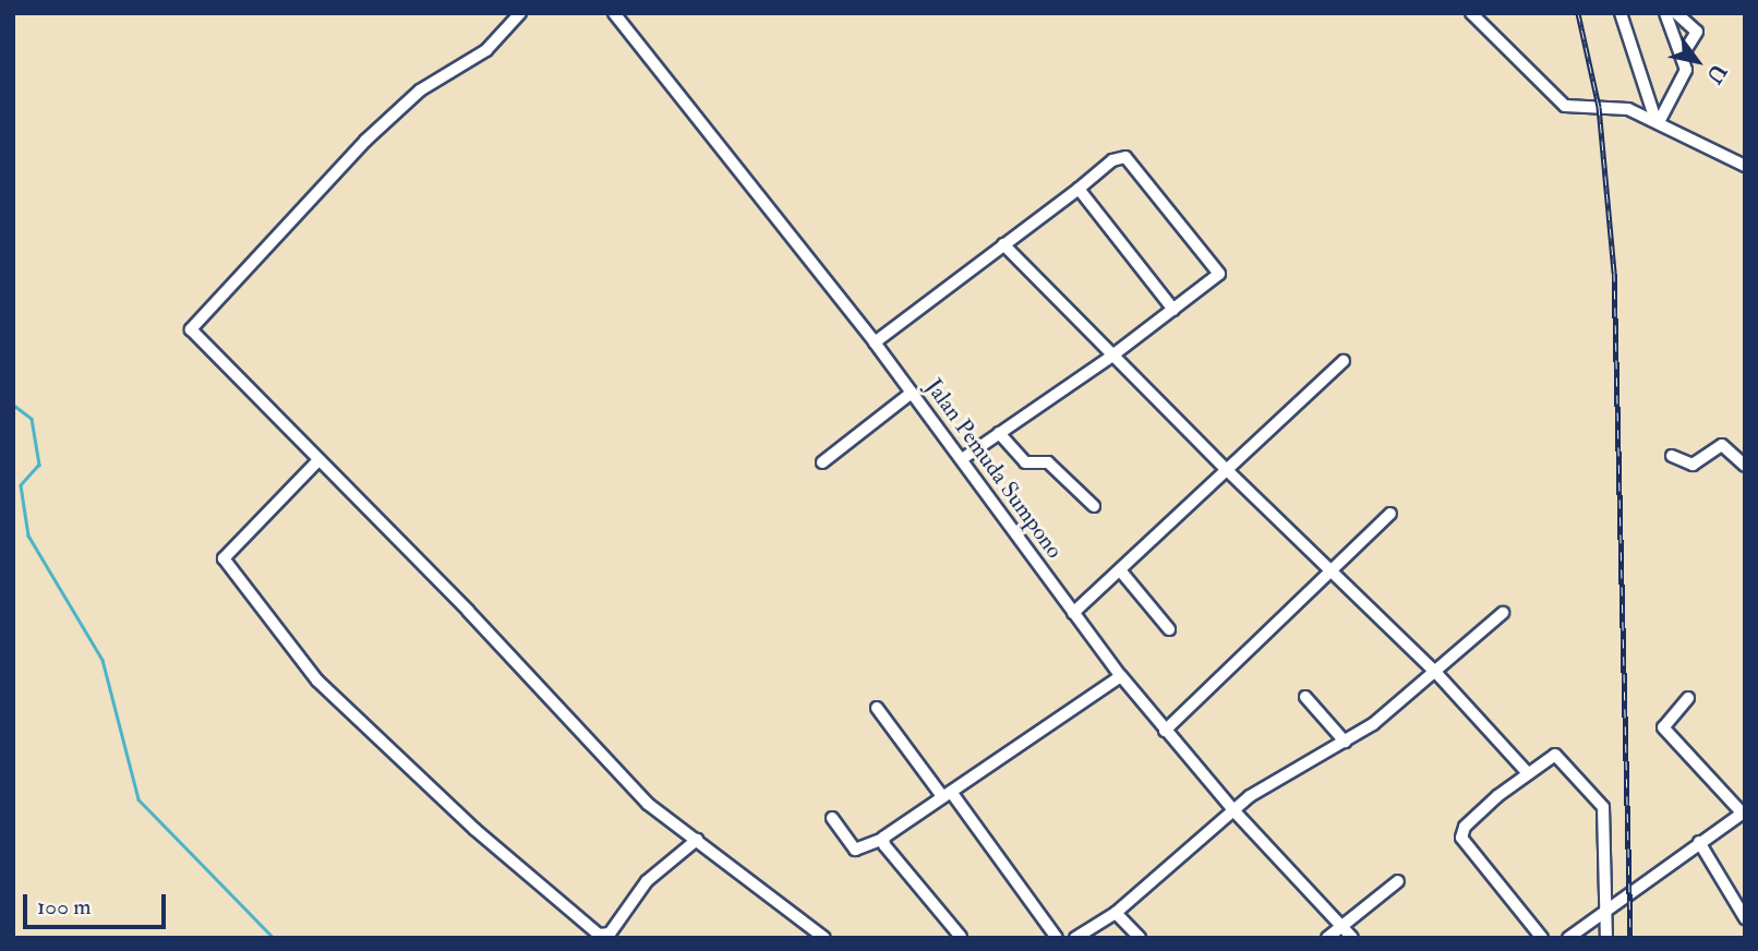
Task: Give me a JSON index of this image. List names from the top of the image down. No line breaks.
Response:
{"streets":{"street":["Jalan Pemuda Sumpono"]},"scale_bar":"100 m","north":"bottom right"}
